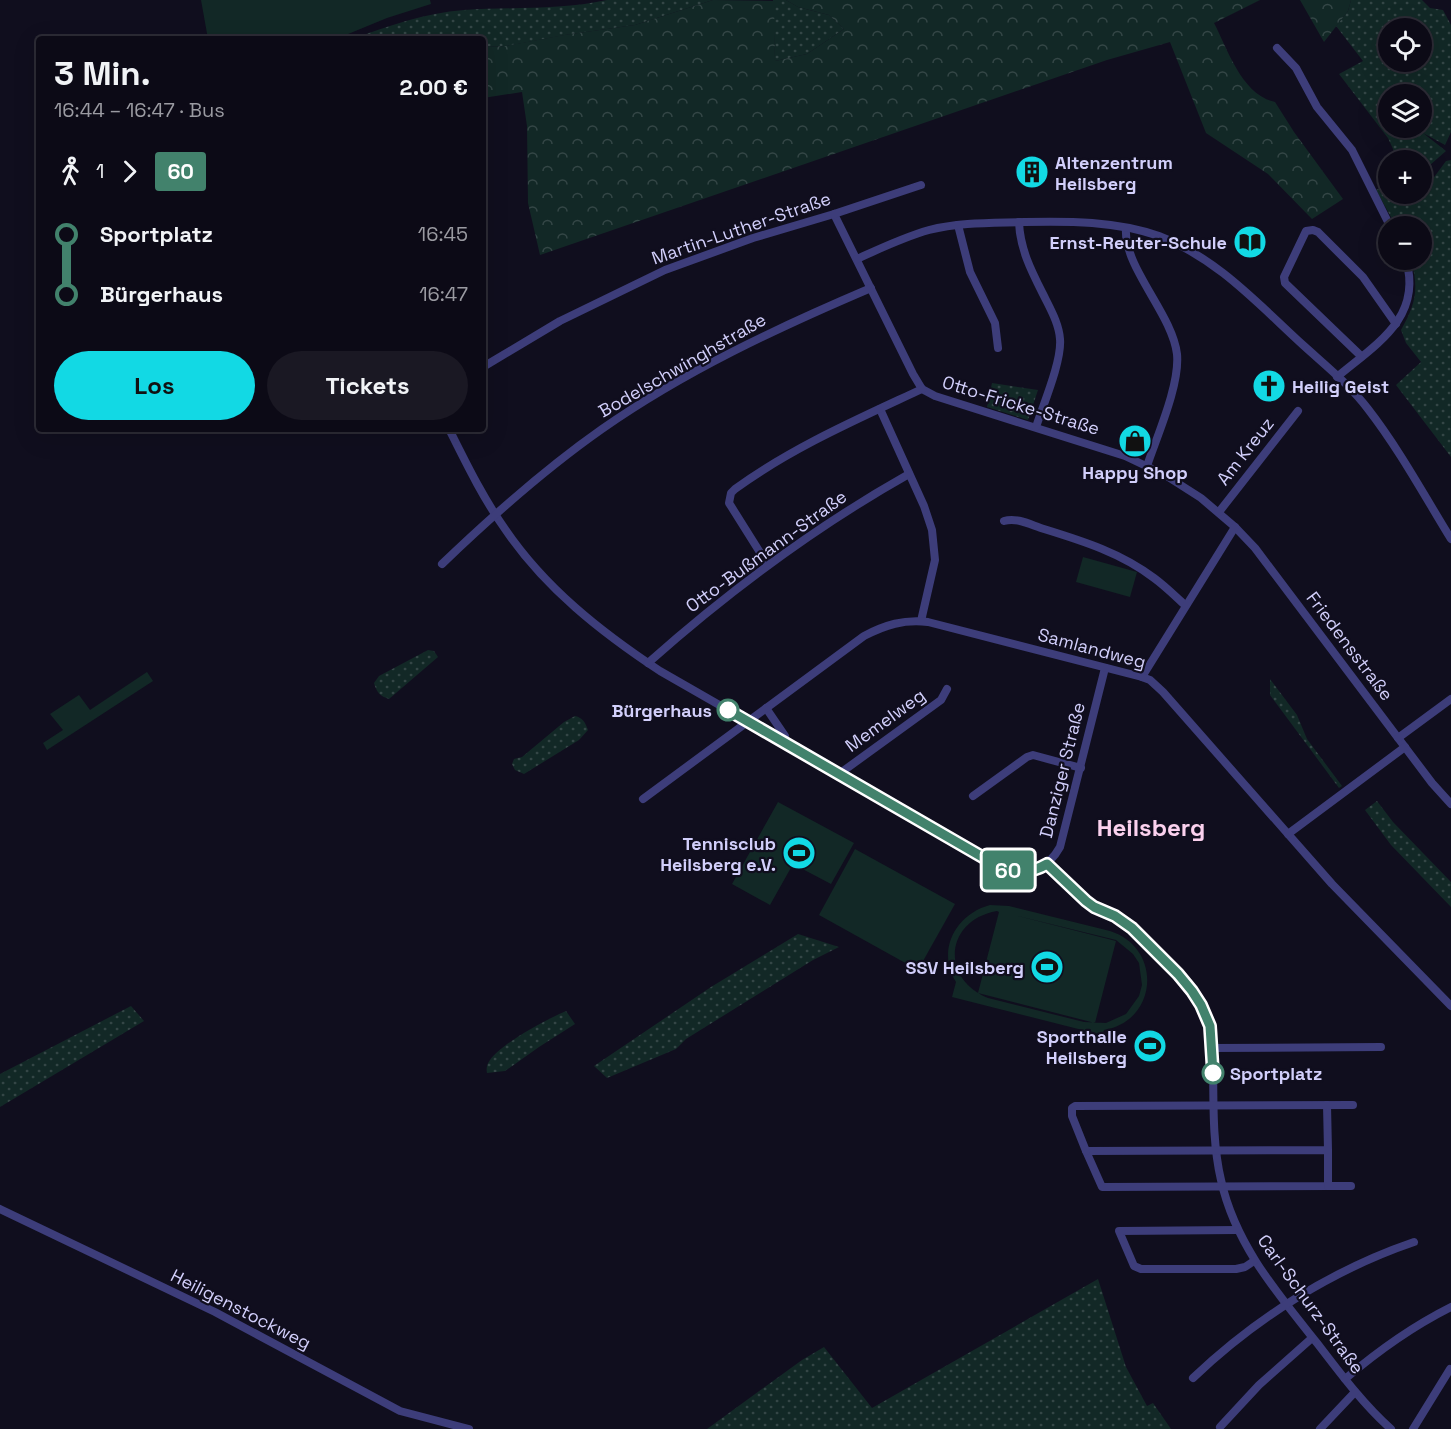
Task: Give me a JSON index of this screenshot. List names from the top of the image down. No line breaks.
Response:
{"streets":{"street":["Martin-Luther-Straße","Bodelschwinghstraße","Otto-Fricke-Straße","Am Kreuz","Otto-Bußmann-Straße","Friedensstraße","Samlandweg","Memelweg","Danziger Straße","Carl-Schurz-Straße","Heiligenstockweg"]},"crossings":[["Martin-Luther-Straße","Otto-Fricke-Straße"],["Bodelschwinghstraße","Otto-Fricke-Straße"],["Bodelschwinghstraße","Danziger Straße"],["Otto-Fricke-Straße","Am Kreuz"],["Otto-Fricke-Straße","Friedensstraße"],["Am Kreuz","Friedensstraße"],["Otto-Bußmann-Straße","Danziger Straße"],["Samlandweg","Danziger Straße"],["Memelweg","Danziger Straße"],["Danziger Straße","Carl-Schurz-Straße"]],"districts":["Heilsberg"],"places":{"building":["Altenzentrum Heilsberg"],"library":["Ernst-Reuter-Schule"],"church":["Heilig Geist"],"shop":["Happy Shop"],"other":["Bürgerhaus","Sportplatz"],"sports":["Tennisclub Heilsberg e.V.","SSV Heilsberg","Sporthalle Heilsberg"]},"lines":["bus line 60"],"page":{"on_map":"60","map_buttons":["+","−"],"heading":["3 Min.","16:44 – 16:47 · Bus","2.00 €"],"legs":["1","60"],"list":[{"name":"Sportplatz","value":"16:45"},{"name":"Bürgerhaus","value":"16:47"}],"buttons":["Los","Tickets"]}}
